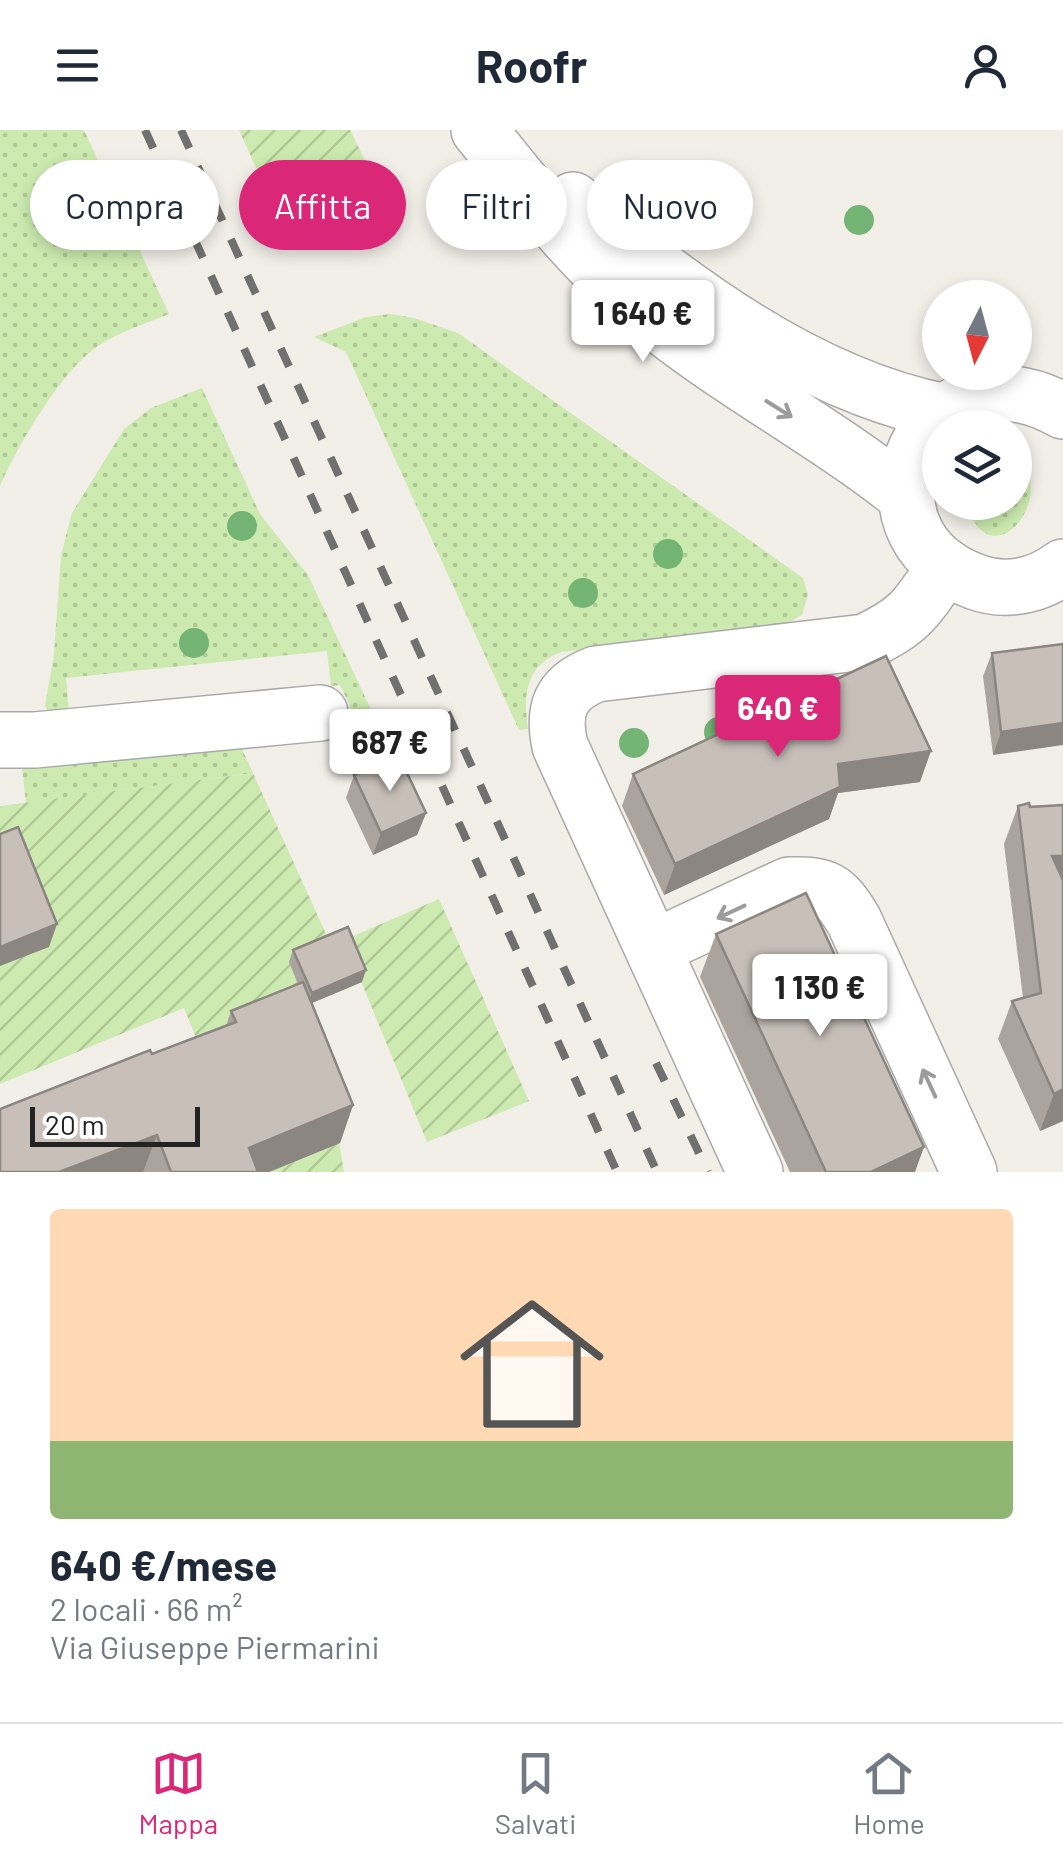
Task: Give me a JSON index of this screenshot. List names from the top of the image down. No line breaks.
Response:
{"scale_bar":"20 m","north":"bottom","page":{"header":"Roofr","chip":["Compra","Affitta","Filtri","Nuovo"],"price":["1 640 €","640 €","687 €","1 130 €"],"scale":"20 m","list":[{"name":"640 €/mese","note":"2 locali · 66 m² · Via Giuseppe Piermarini"}],"tabs":["Mappa","Salvati","Home"]}}
